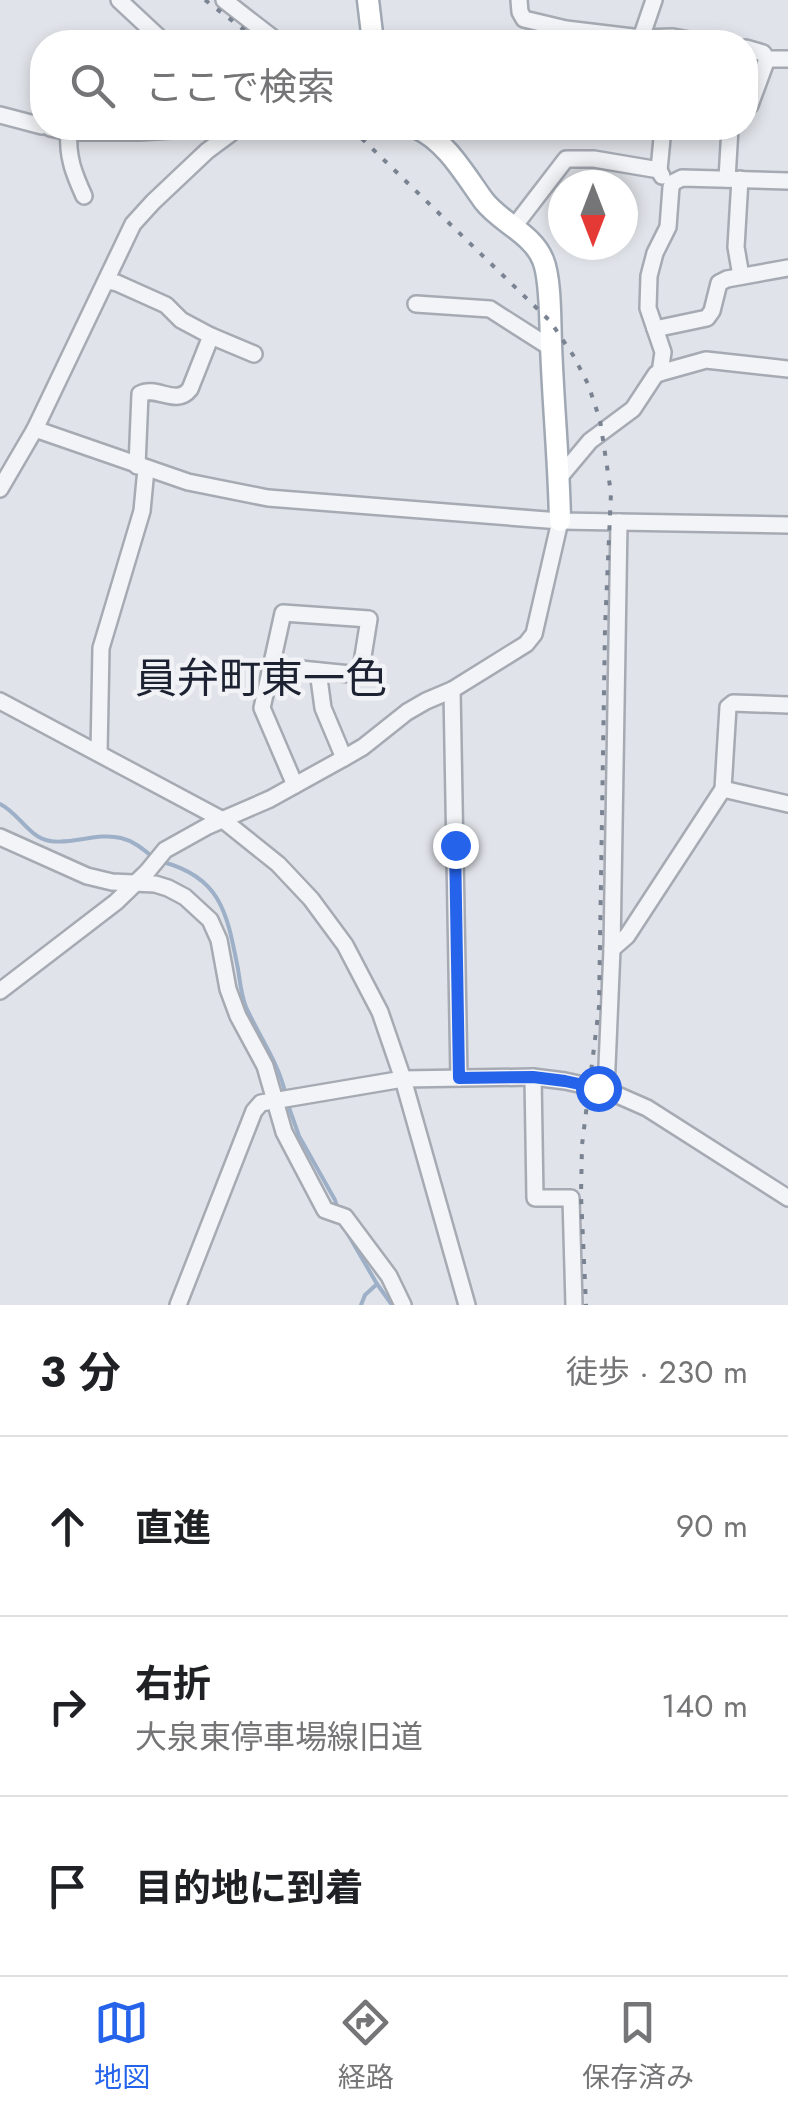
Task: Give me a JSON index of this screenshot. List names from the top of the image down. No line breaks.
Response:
{"districts":["員弁町東一色"],"north":"bottom","page":{"search":"ここで検索","heading":["3 分","徒歩 · 230 m"],"list":[["直進","90 m"],["右折","大泉東停車場線旧道","140 m"],"目的地に到着"],"nav":["地図","経路","保存済み"]}}
